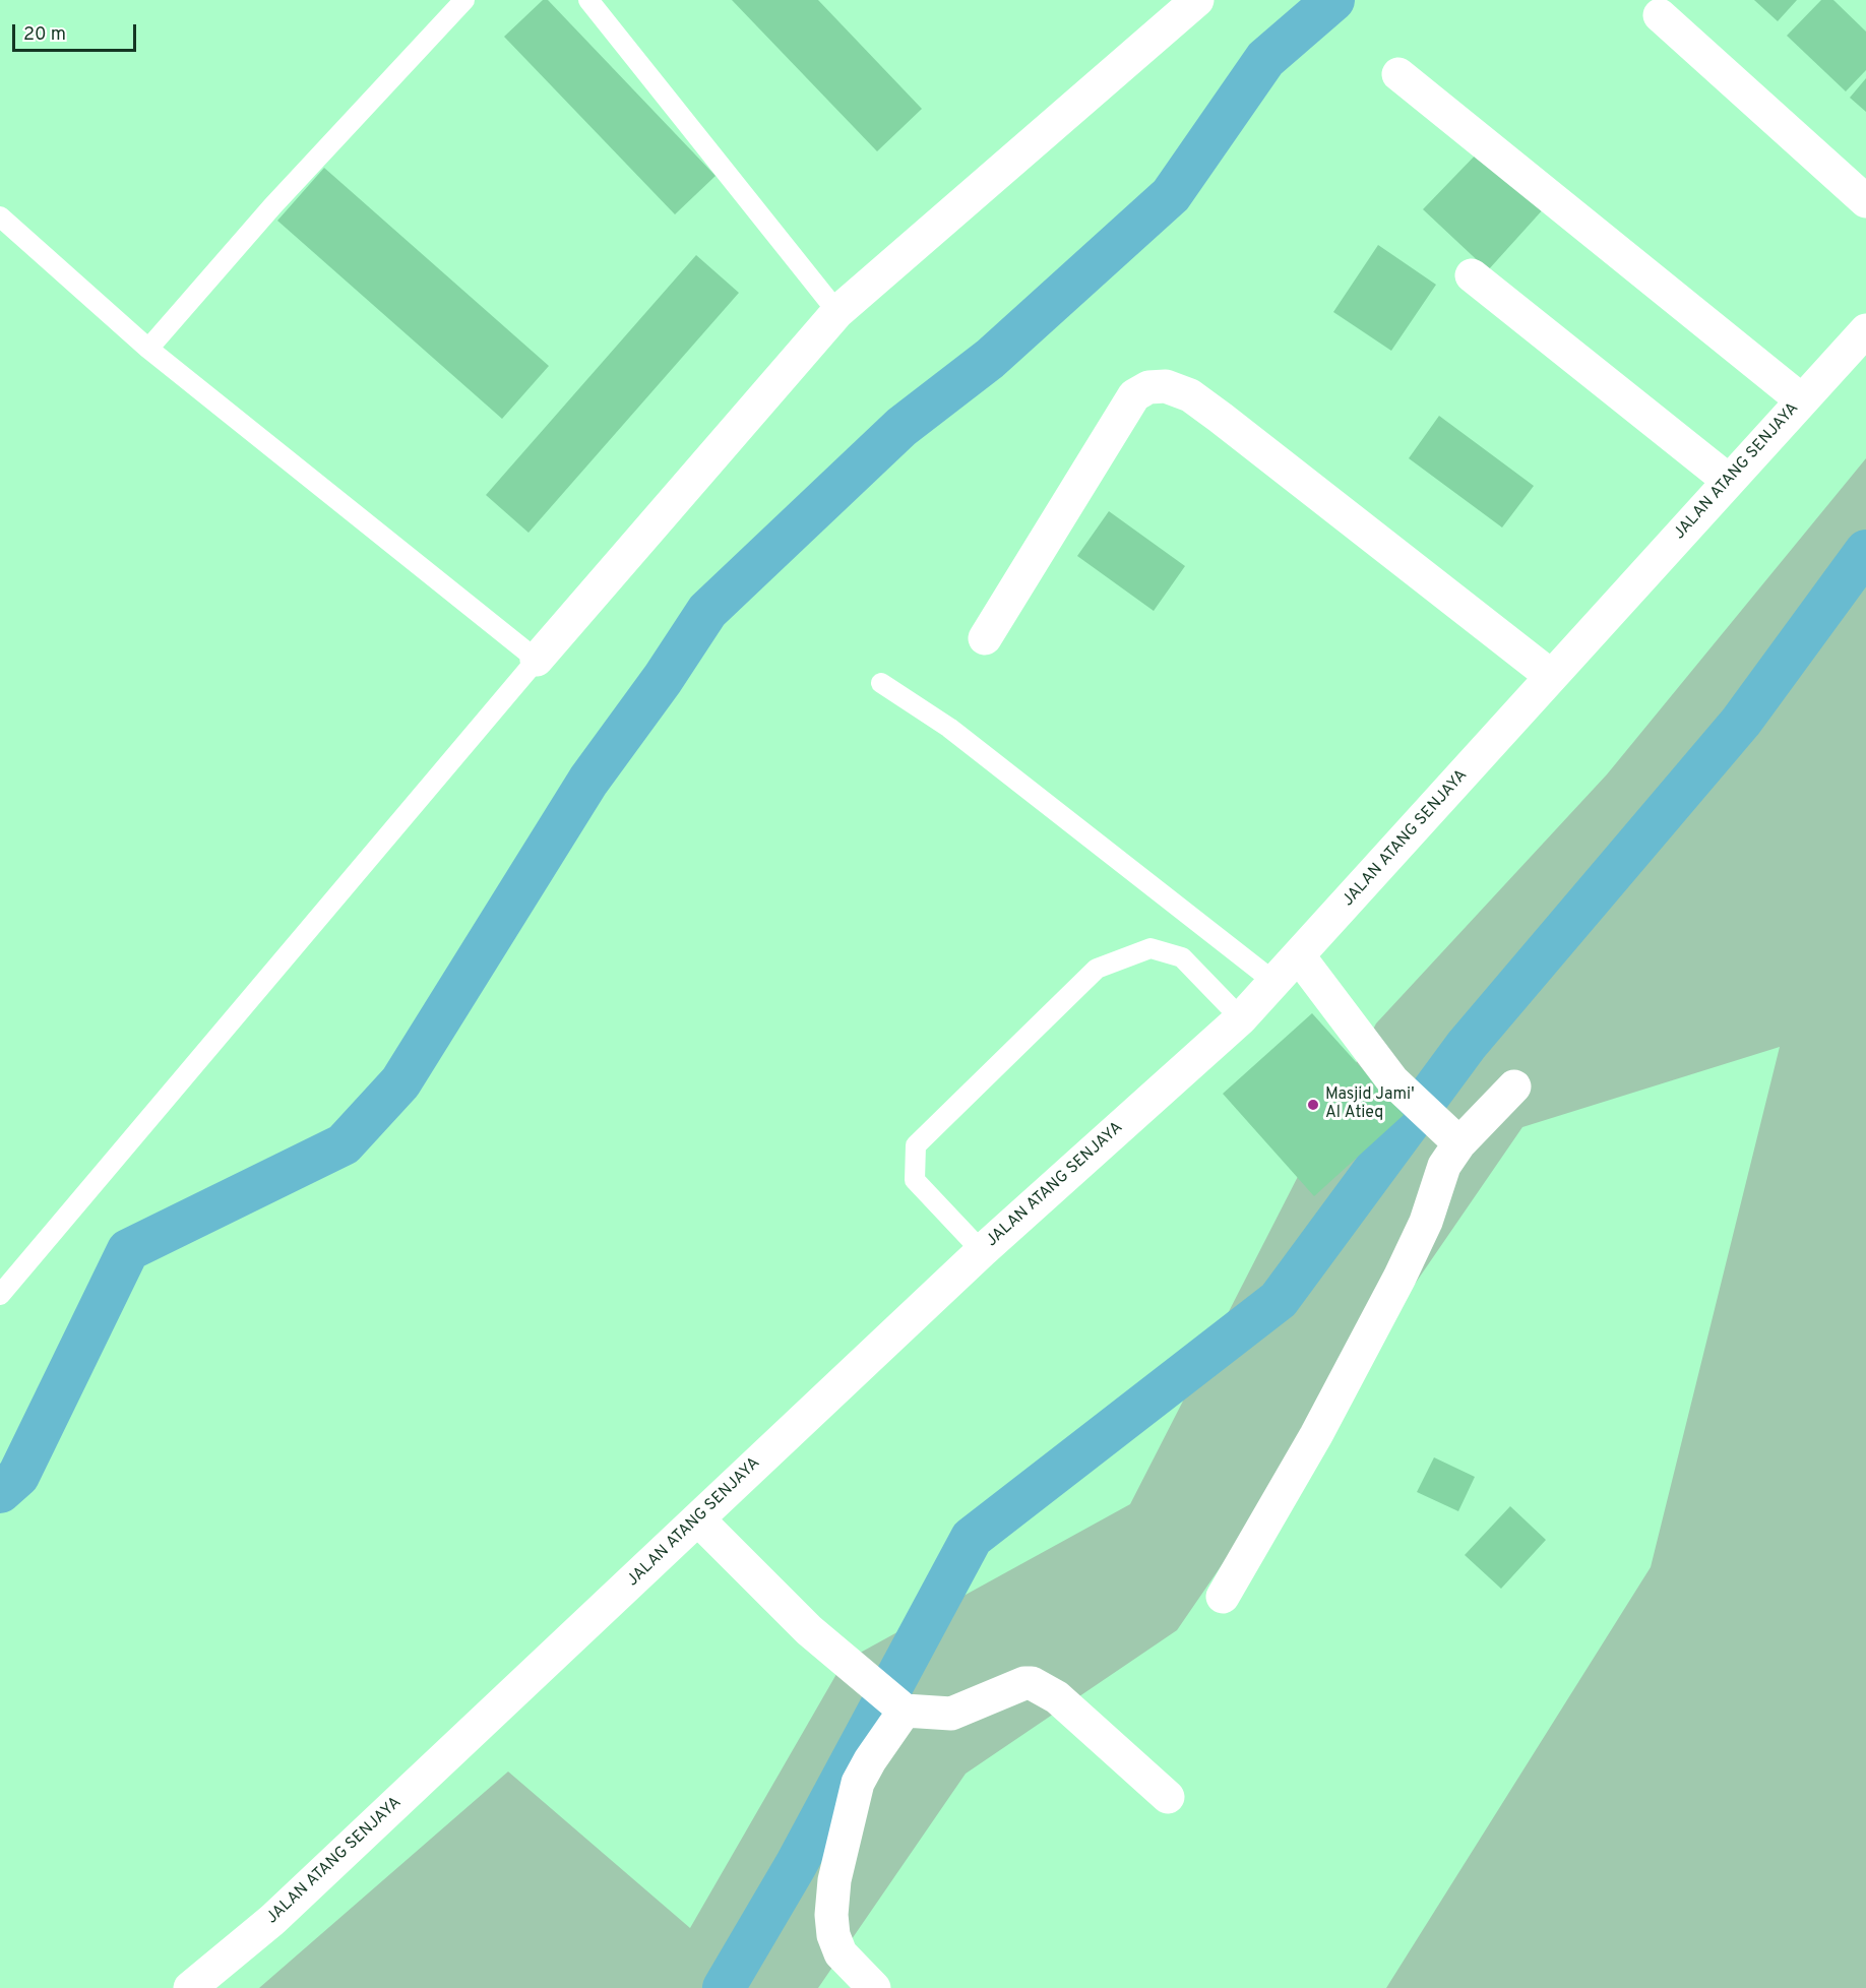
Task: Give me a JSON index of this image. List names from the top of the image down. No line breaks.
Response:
{"streets":{"street":["JALAN ATANG SENJAYA"]},"places":["Masjid Jami' Al Atieq"],"scale_bar":"20 m"}
